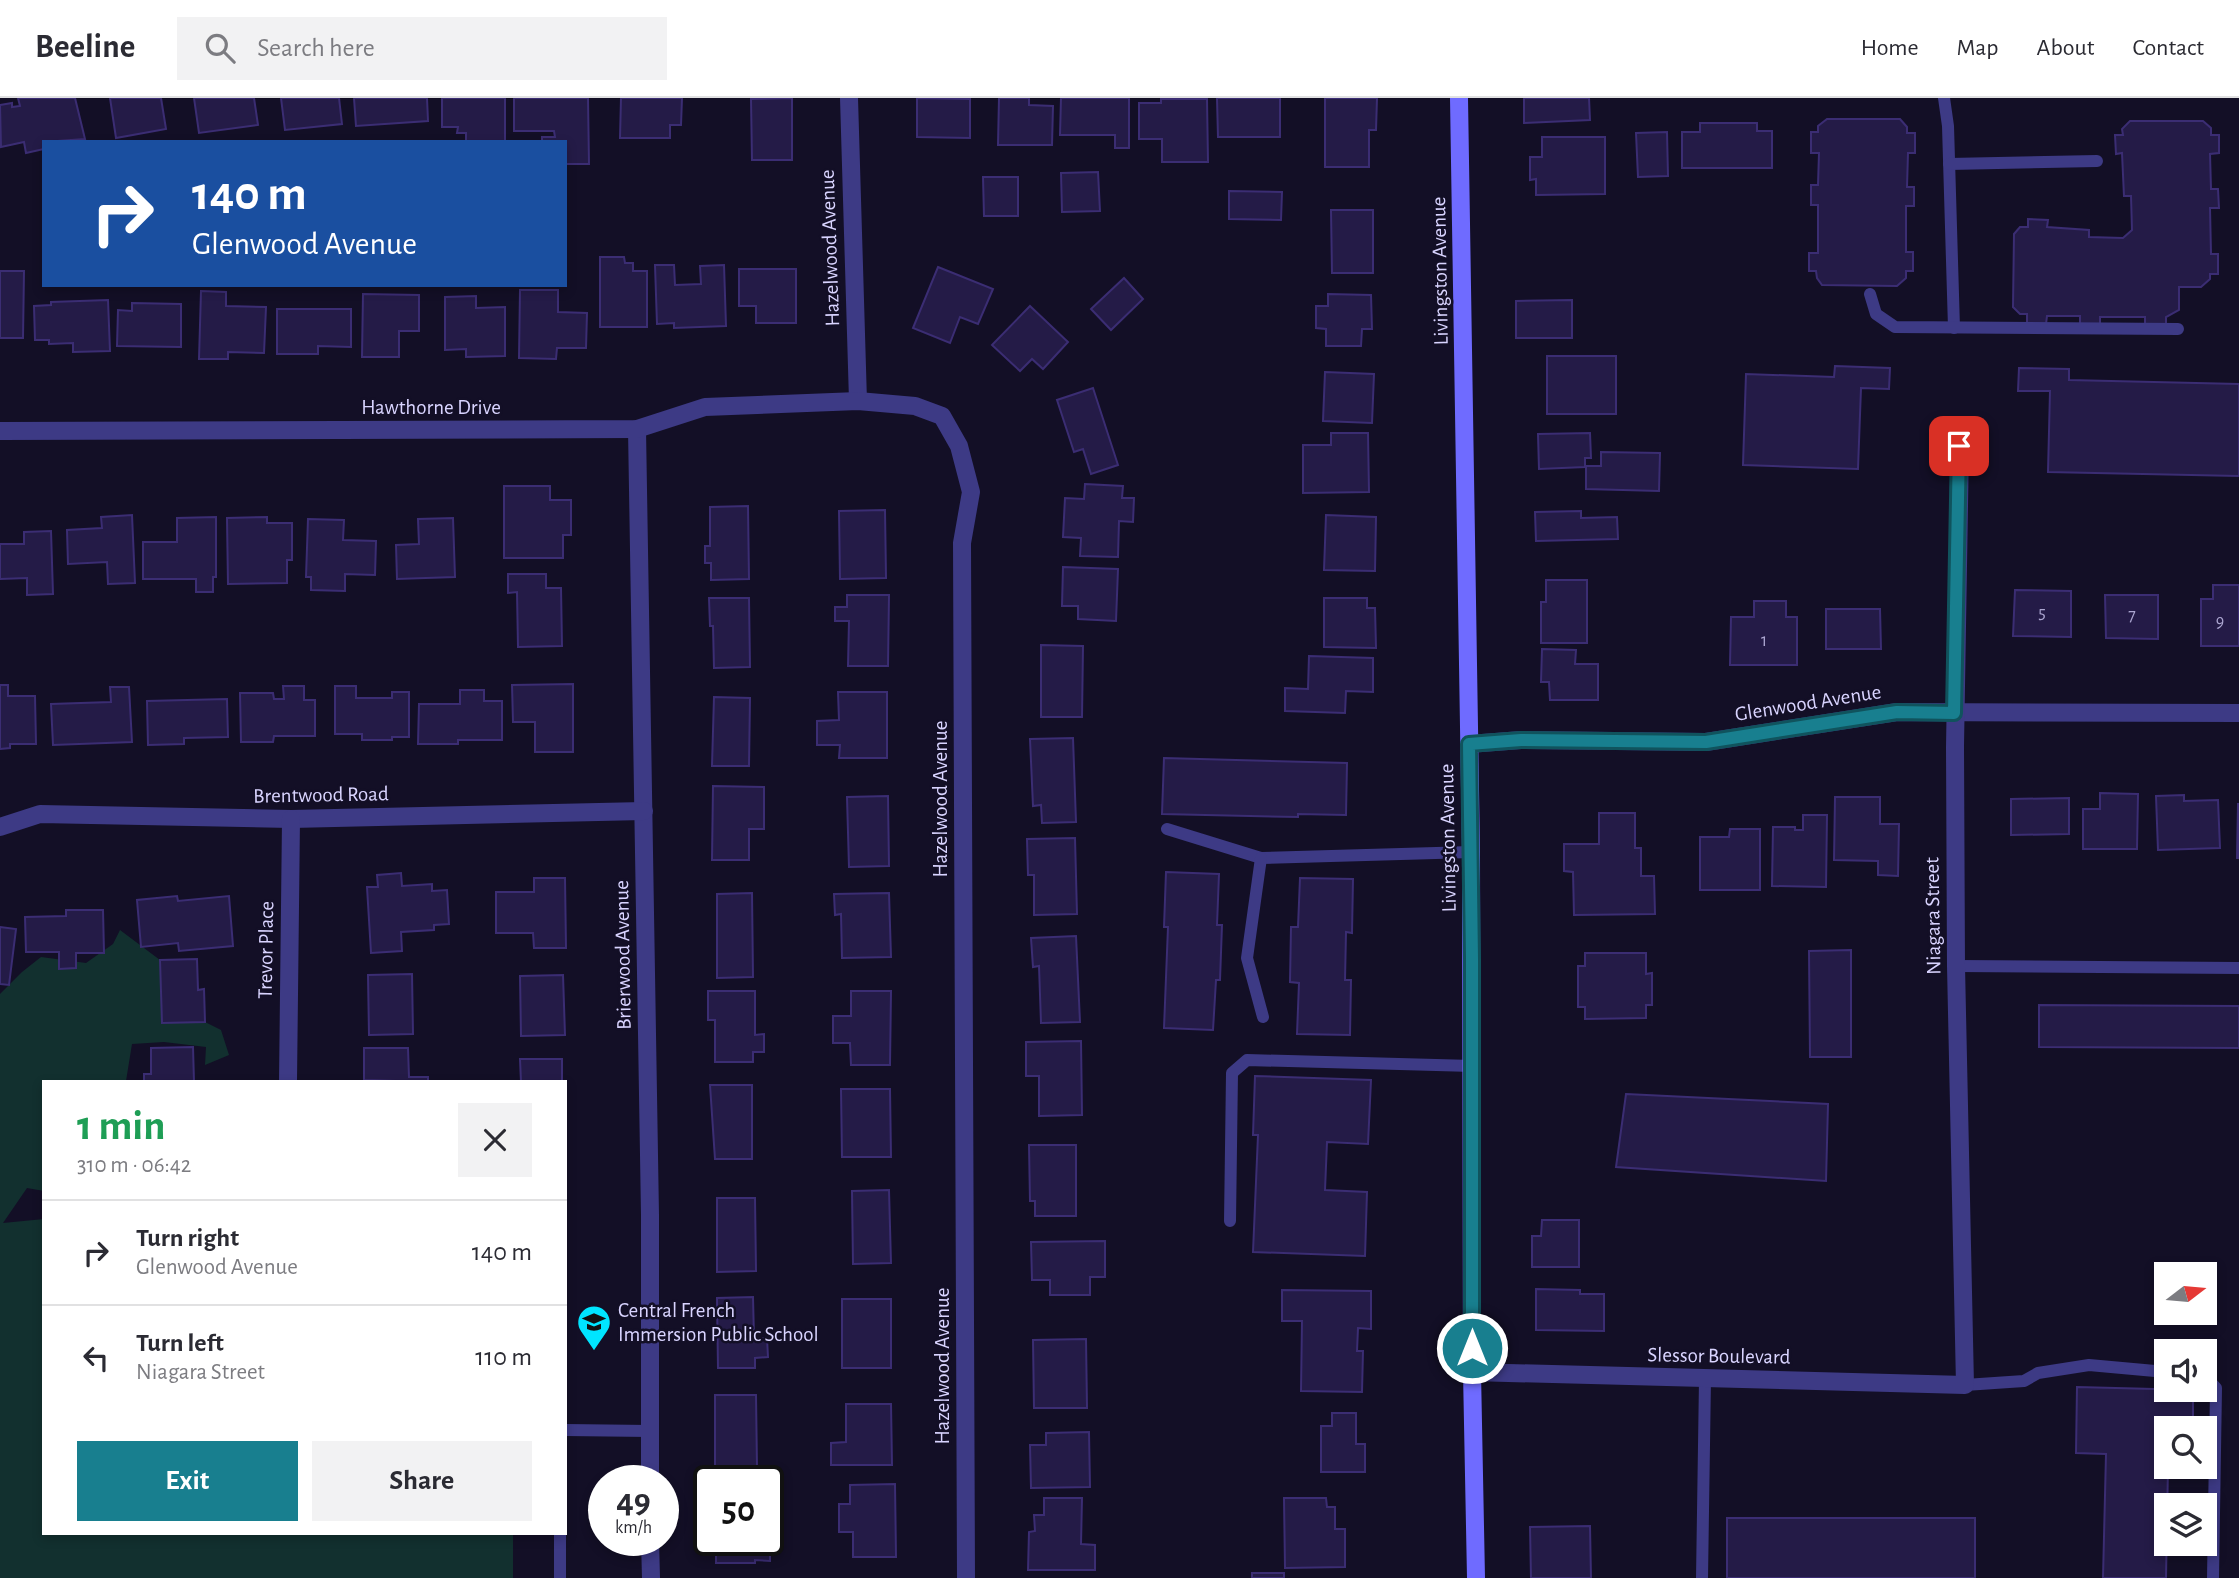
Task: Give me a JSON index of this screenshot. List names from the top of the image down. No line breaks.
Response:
{"streets":{"main road":["Livingston Avenue"],"street":["Hazelwood Avenue","Hawthorne Drive","Glenwood Avenue","Brentwood Road","Niagara Street","Trevor Place","Brierwood Avenue","Slessor Boulevard"]},"crossings":[["Hazelwood Avenue","Hawthorne Drive"],["Livingston Avenue","Glenwood Avenue"],["Livingston Avenue","Slessor Boulevard"],["Hawthorne Drive","Brierwood Avenue"],["Glenwood Avenue","Niagara Street"],["Brentwood Road","Trevor Place"],["Brentwood Road","Brierwood Avenue"],["Niagara Street","Slessor Boulevard"]],"places":{"school or university":["Central French Immersion Public School"]},"house_numbers":["5","7","9","1"],"north":"right","page":{"header":"Beeline","search":"Search here","nav":["Home","Map","About","Contact"],"turn":["140 m","Glenwood Avenue"],"heading":["1 min","310 m · 06:42"],"list":[{"name":"Turn right","note":"Glenwood Avenue","value":"140 m"},{"name":"Turn left","note":"Niagara Street","value":"110 m"}],"buttons":["Exit","Share"],"speed":"49 km/h","limit":"50"}}
